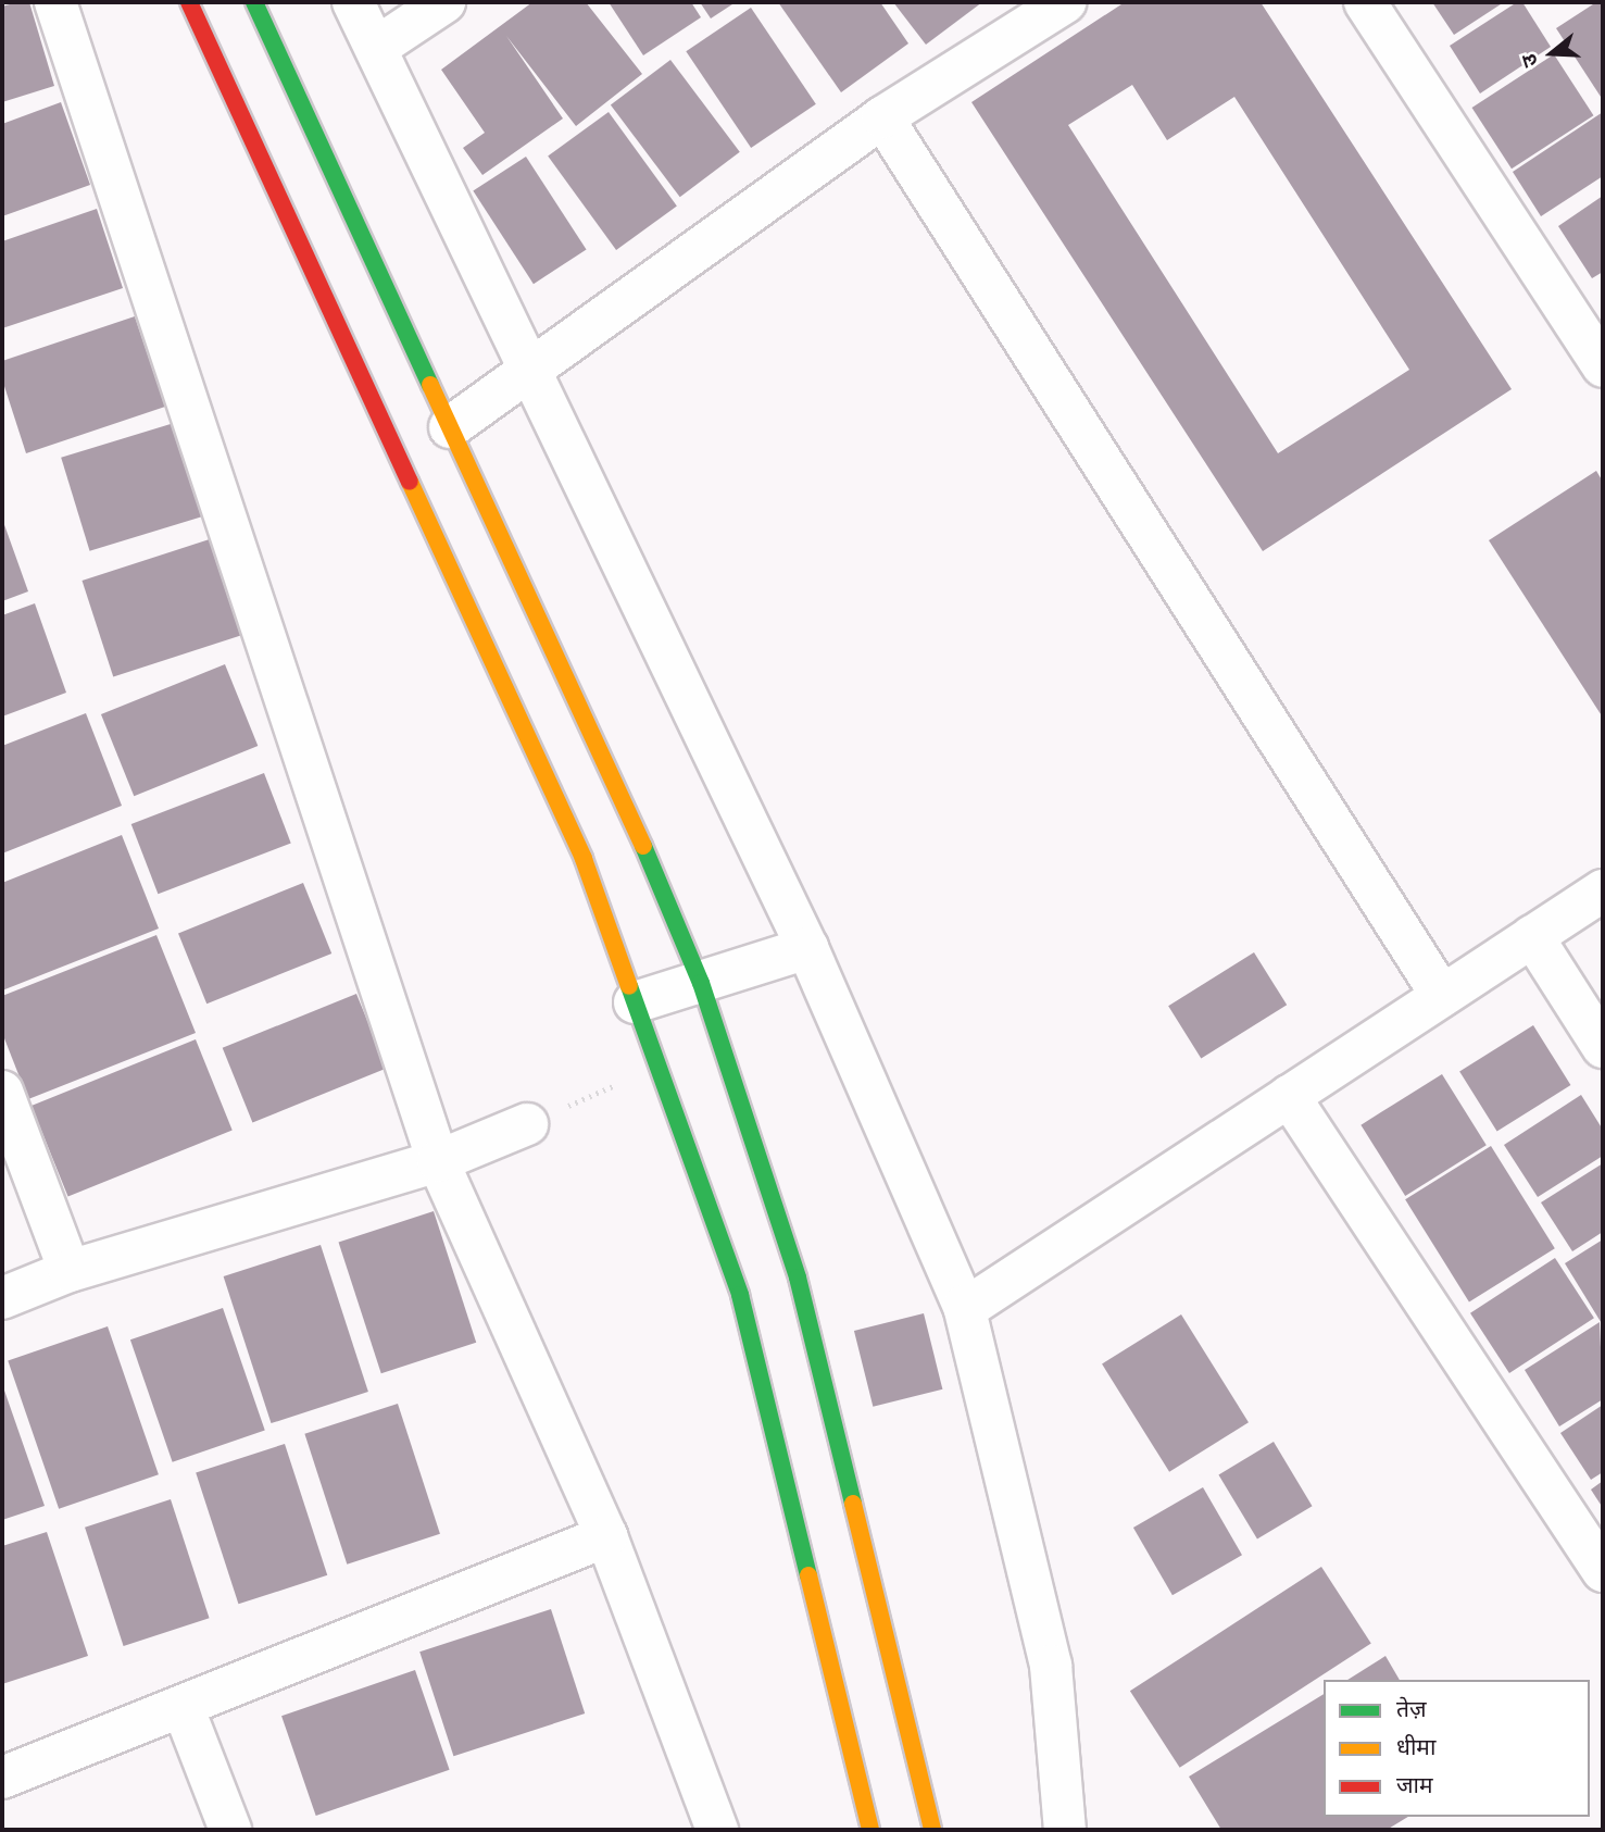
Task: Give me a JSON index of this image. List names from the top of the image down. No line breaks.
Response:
{"legend":["तेज़","धीमा","जाम"],"north":"left"}
